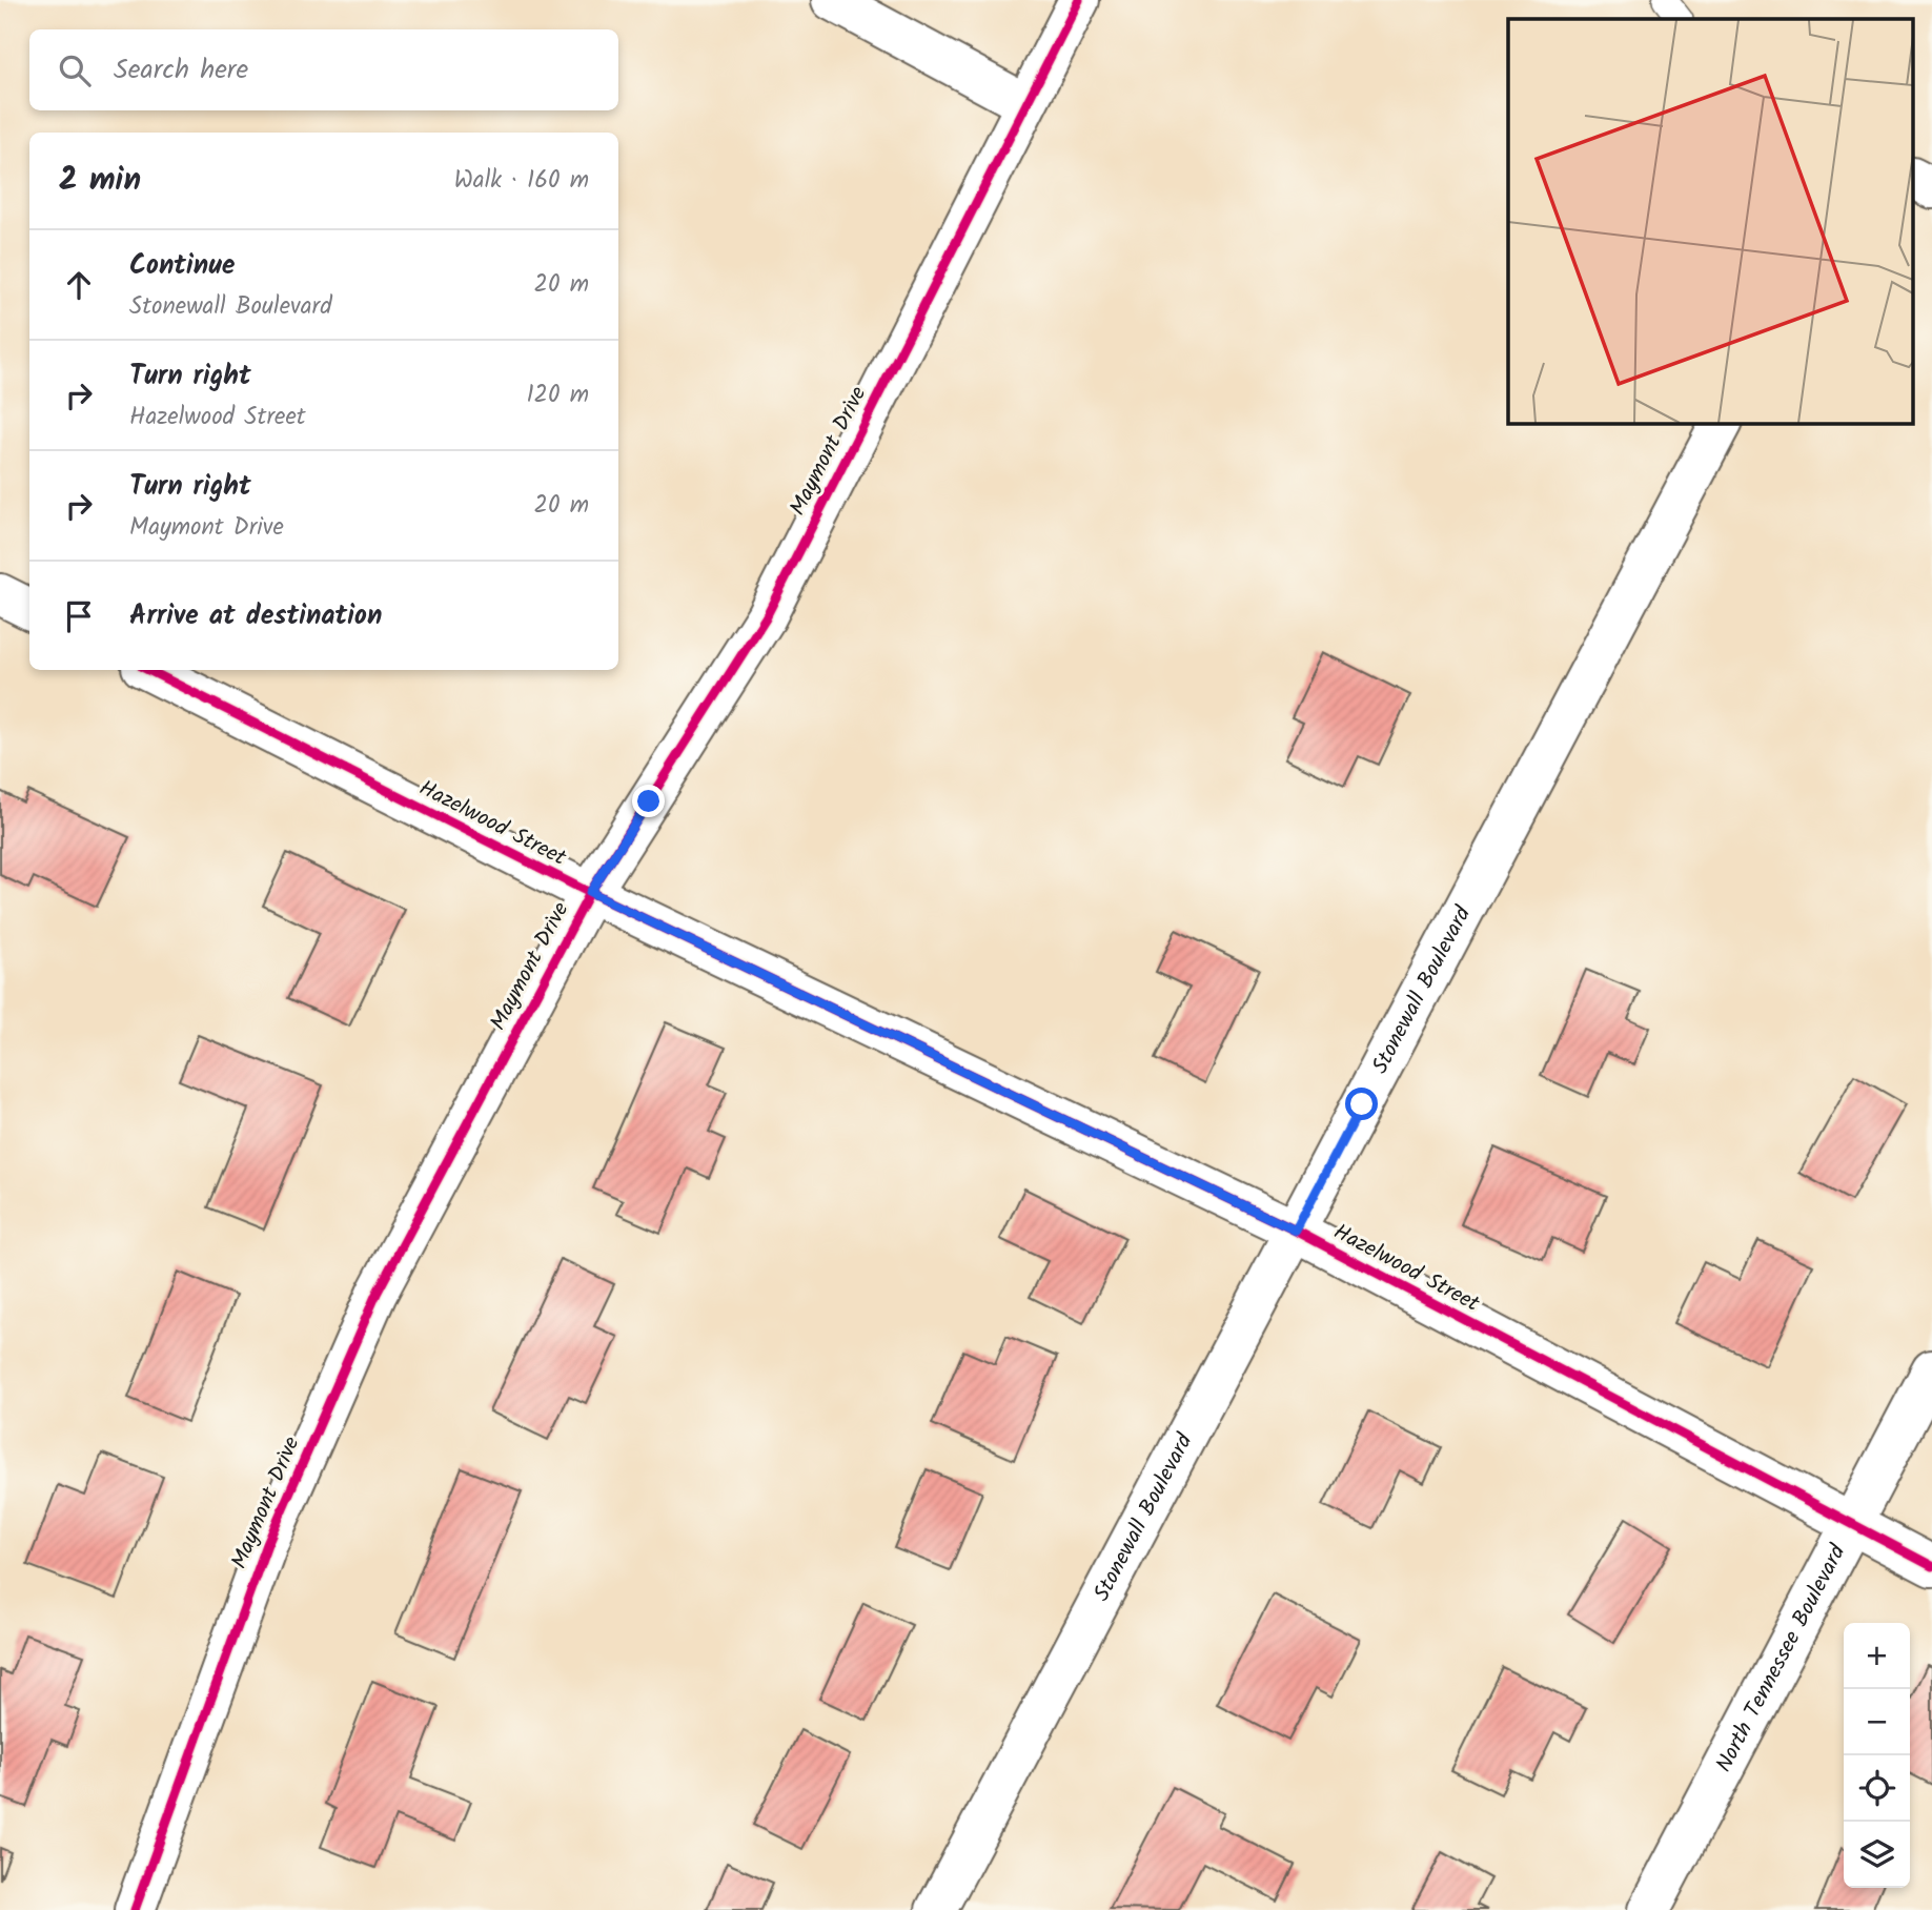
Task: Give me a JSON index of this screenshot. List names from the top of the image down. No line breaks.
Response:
{"streets":{"street":["Maymont Drive","Hazelwood Street","Stonewall Boulevard","North Tennessee Boulevard"]},"crossings":[["Maymont Drive","Hazelwood Street"],["Hazelwood Street","Stonewall Boulevard"],["Hazelwood Street","North Tennessee Boulevard"]],"page":{"search":"Search here","heading":["2 min","Walk · 160 m"],"list":[["Continue","Stonewall Boulevard","20 m"],["Turn right","Hazelwood Street","120 m"],["Turn right","Maymont Drive","20 m"],"Arrive at destination"],"map_buttons":["+","−"]}}
